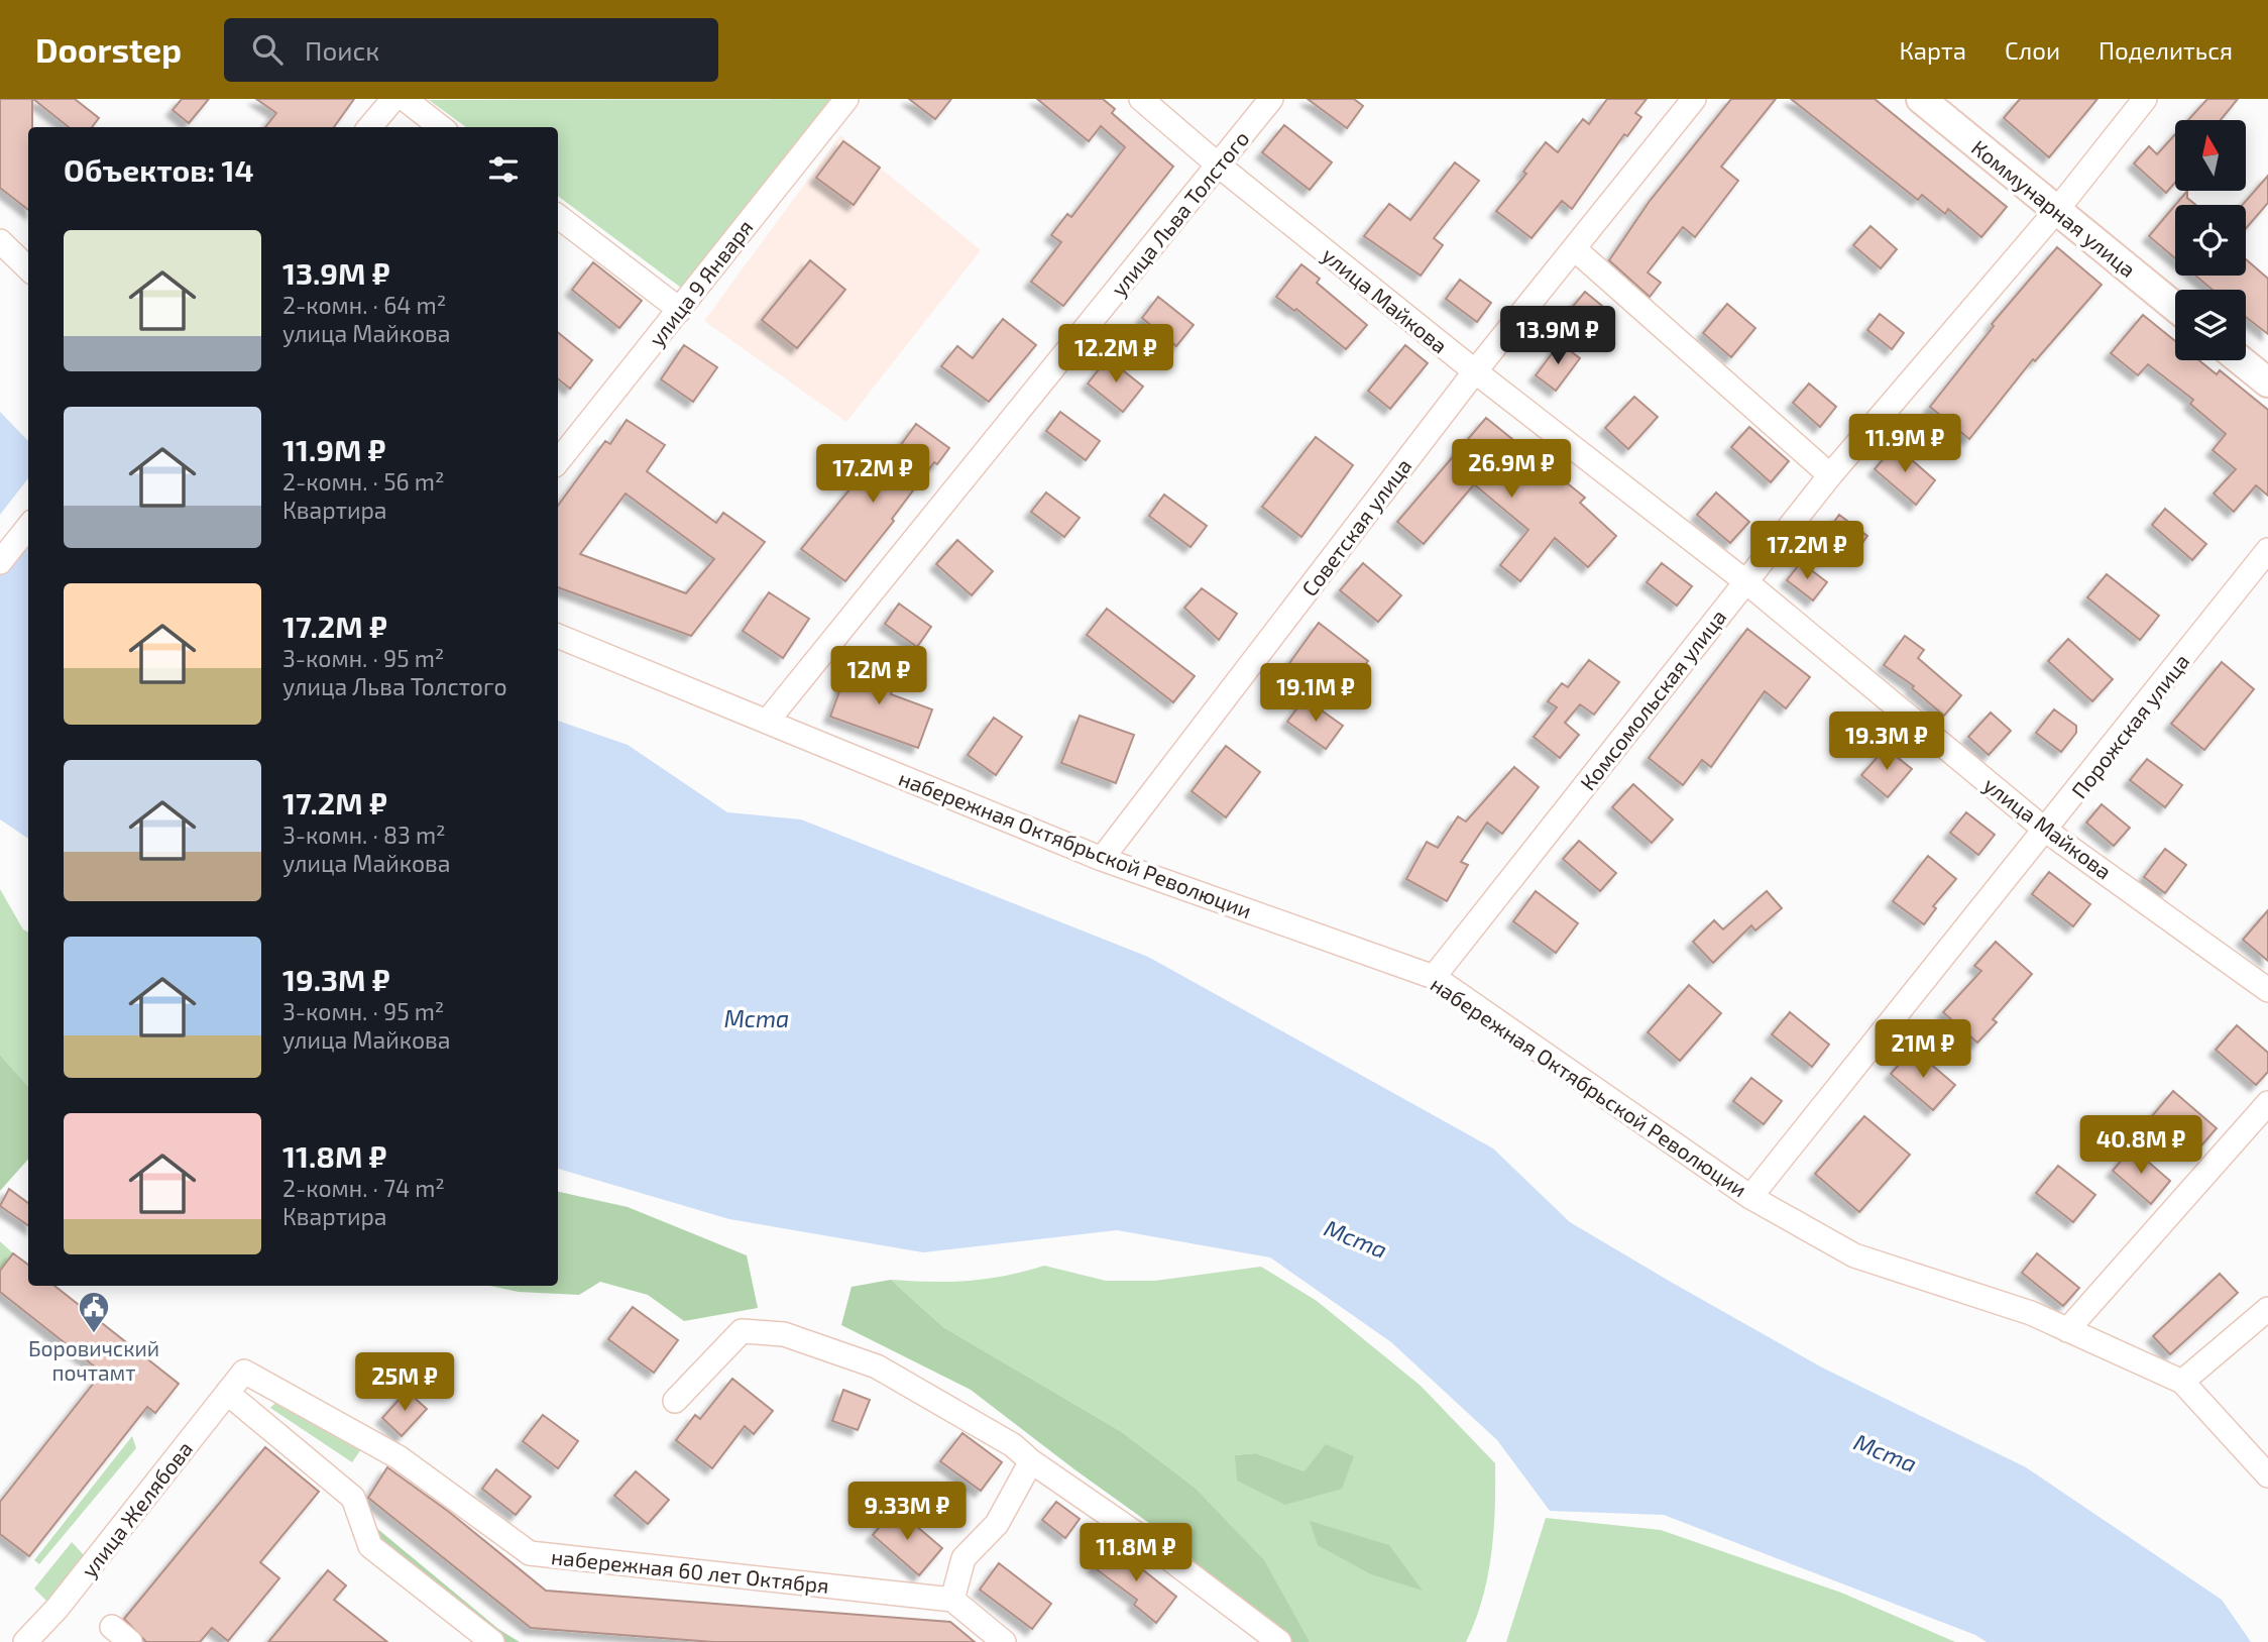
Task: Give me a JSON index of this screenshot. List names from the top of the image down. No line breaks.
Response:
{"streets":{"main road":["Коммунарная улица"],"street":["улица Льва Толстого","улица 9 Января","улица Майкова","Советская улица","Комсомольская улица","Порожская улица","набережная Октябрьской Революции","улица Желябова","набережная 60 лет Октября"]},"crossings":[["Коммунарная улица","Комсомольская улица"],["улица Льва Толстого","улица Майкова"],["улица Льва Толстого","набережная Октябрьской Революции"],["улица Майкова","Советская улица"],["улица Майкова","Комсомольская улица"],["улица Майкова","Порожская улица"],["Советская улица","набережная Октябрьской Революции"],["Комсомольская улица","набережная Октябрьской Революции"],["Порожская улица","набережная Октябрьской Революции"],["улица Желябова","набережная 60 лет Октября"]],"water":["Мста"],"places":{"public building":["Боровичский почтамт"]},"north":"top","page":{"header":"Doorstep","search":"Поиск","nav":["Карта","Слои","Поделиться"],"heading":"Объектов: 14","list":[{"name":"13.9M ₽","note":"2-комн. · 64 m² · улица Майкова"},{"name":"11.9M ₽","note":"2-комн. · 56 m² · Квартира"},{"name":"17.2M ₽","note":"3-комн. · 95 m² · улица Льва Толстого"},{"name":"17.2M ₽","note":"3-комн. · 83 m² · улица Майкова"},{"name":"19.3M ₽","note":"3-комн. · 95 m² · улица Майкова"},{"name":"11.8M ₽","note":"2-комн. · 74 m² · Квартира"}],"price":["13.9M ₽","12.2M ₽","11.9M ₽","26.9M ₽","17.2M ₽","17.2M ₽","12M ₽","19.1M ₽","19.3M ₽","21M ₽","40.8M ₽","25M ₽","9.33M ₽","11.8M ₽"]}}
